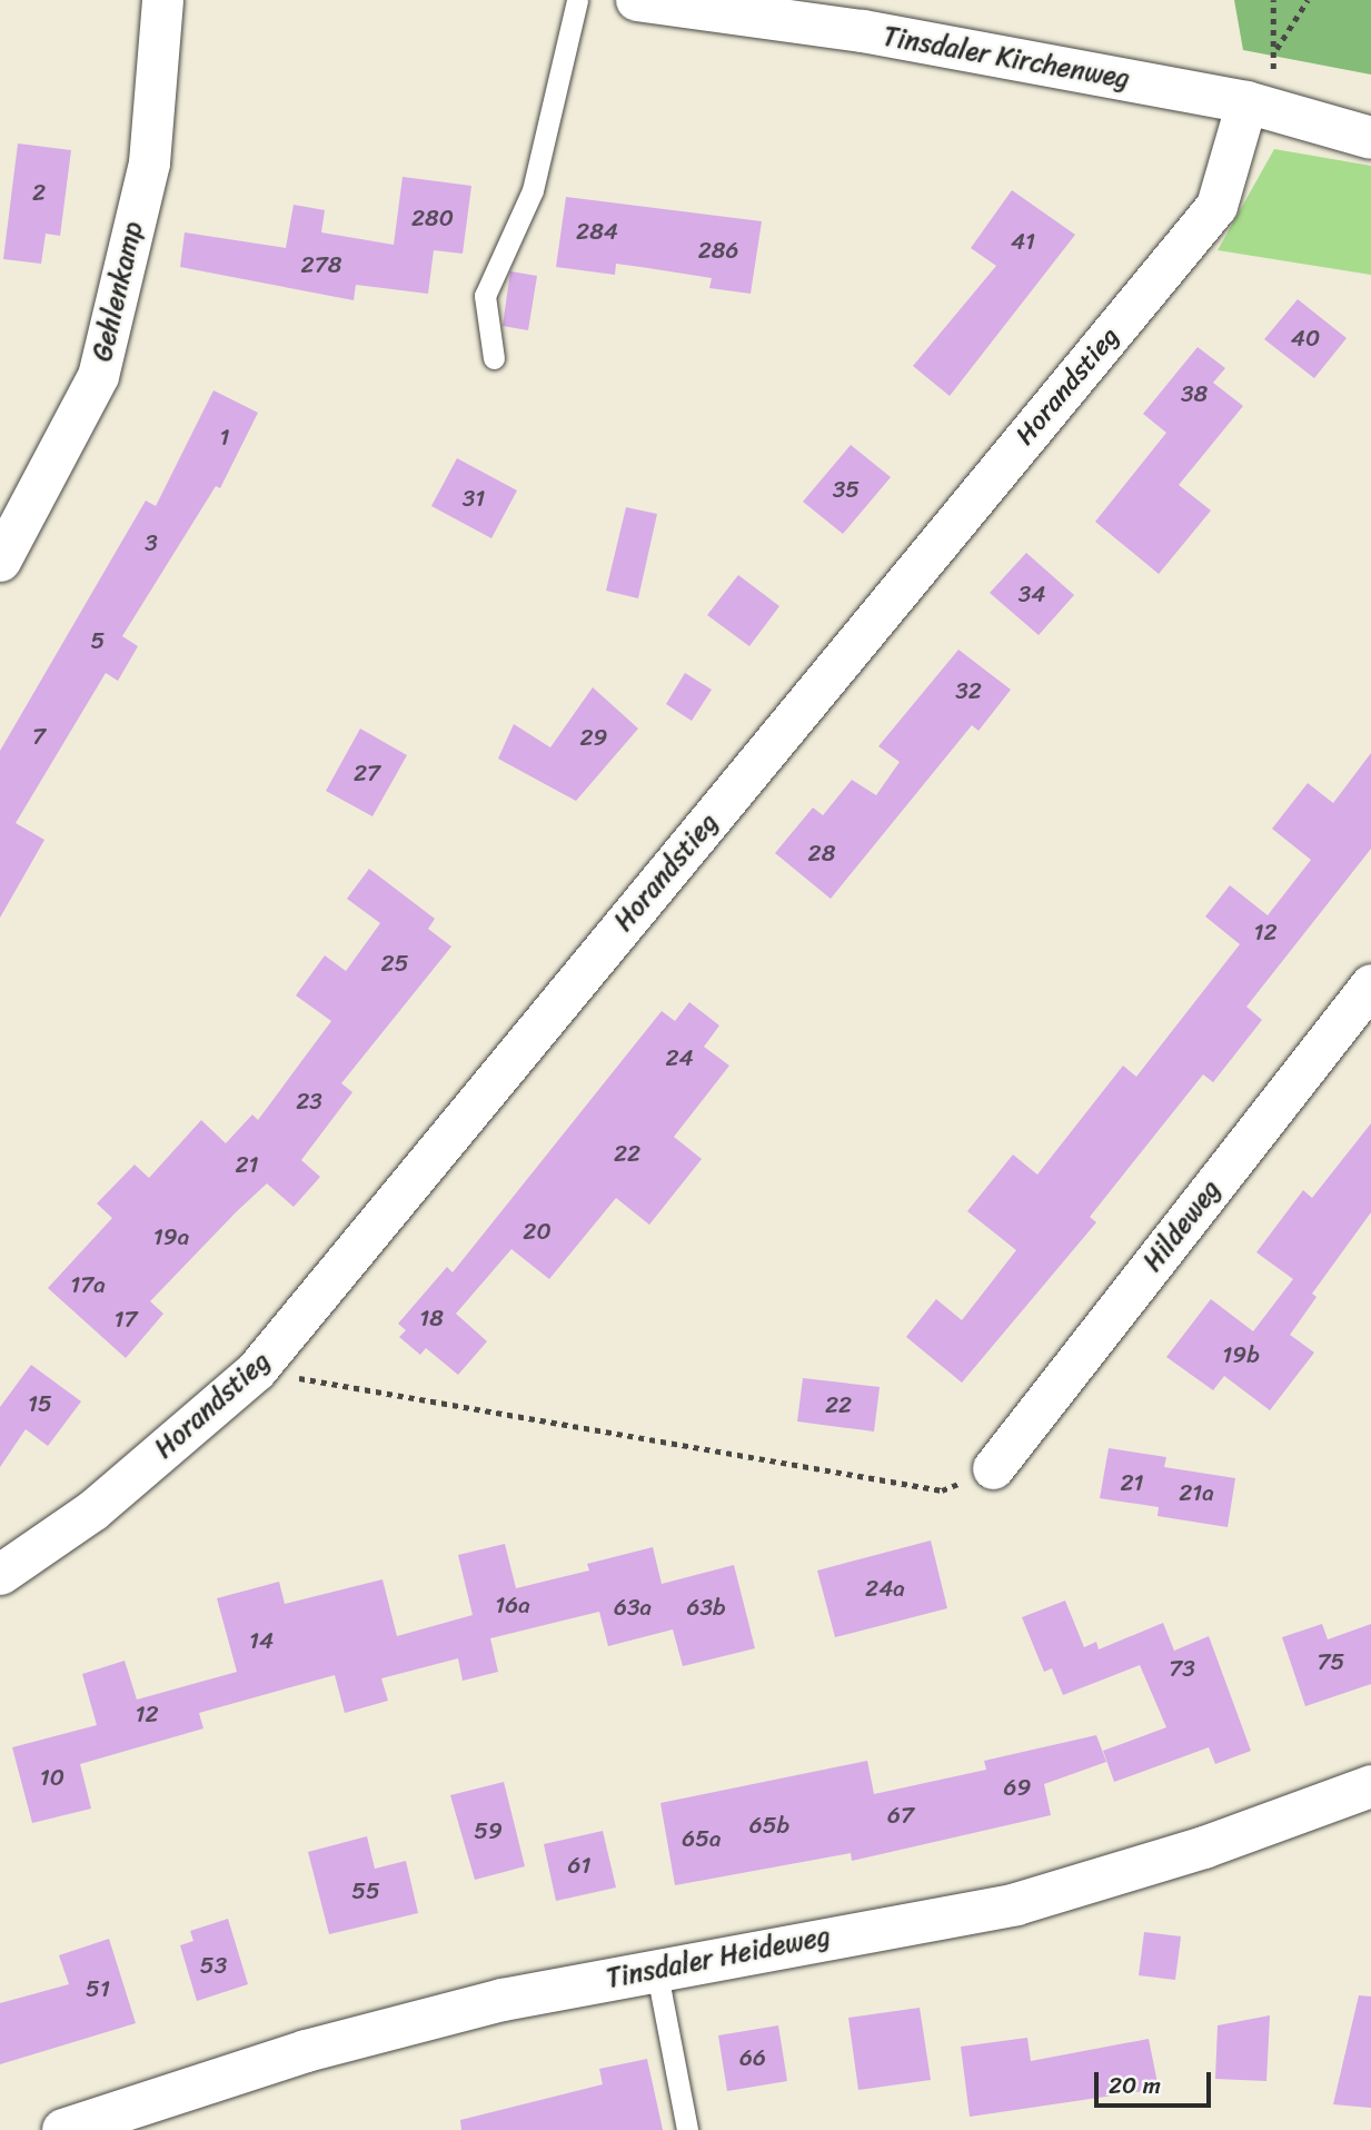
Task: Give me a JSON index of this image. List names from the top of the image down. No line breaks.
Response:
{"streets":{"street":["Tinsdaler Kirchenweg","Gehlenkamp","Horandstieg","Hildeweg","Tinsdaler Heideweg"]},"crossings":[["Tinsdaler Kirchenweg","Horandstieg"]],"house_numbers":["2","280","284","41","286","278","40","38","1","35","31","3","34","5","32","7","29","27","28","12","25","24","23","22","21","20","19a","17a","18","17","19b","15","22","21","21a","24a","16a","63a","63b","14","75","73","12","10","69","67","65b","59","65a","61","55","53","51","66"],"scale_bar":"20 m"}
